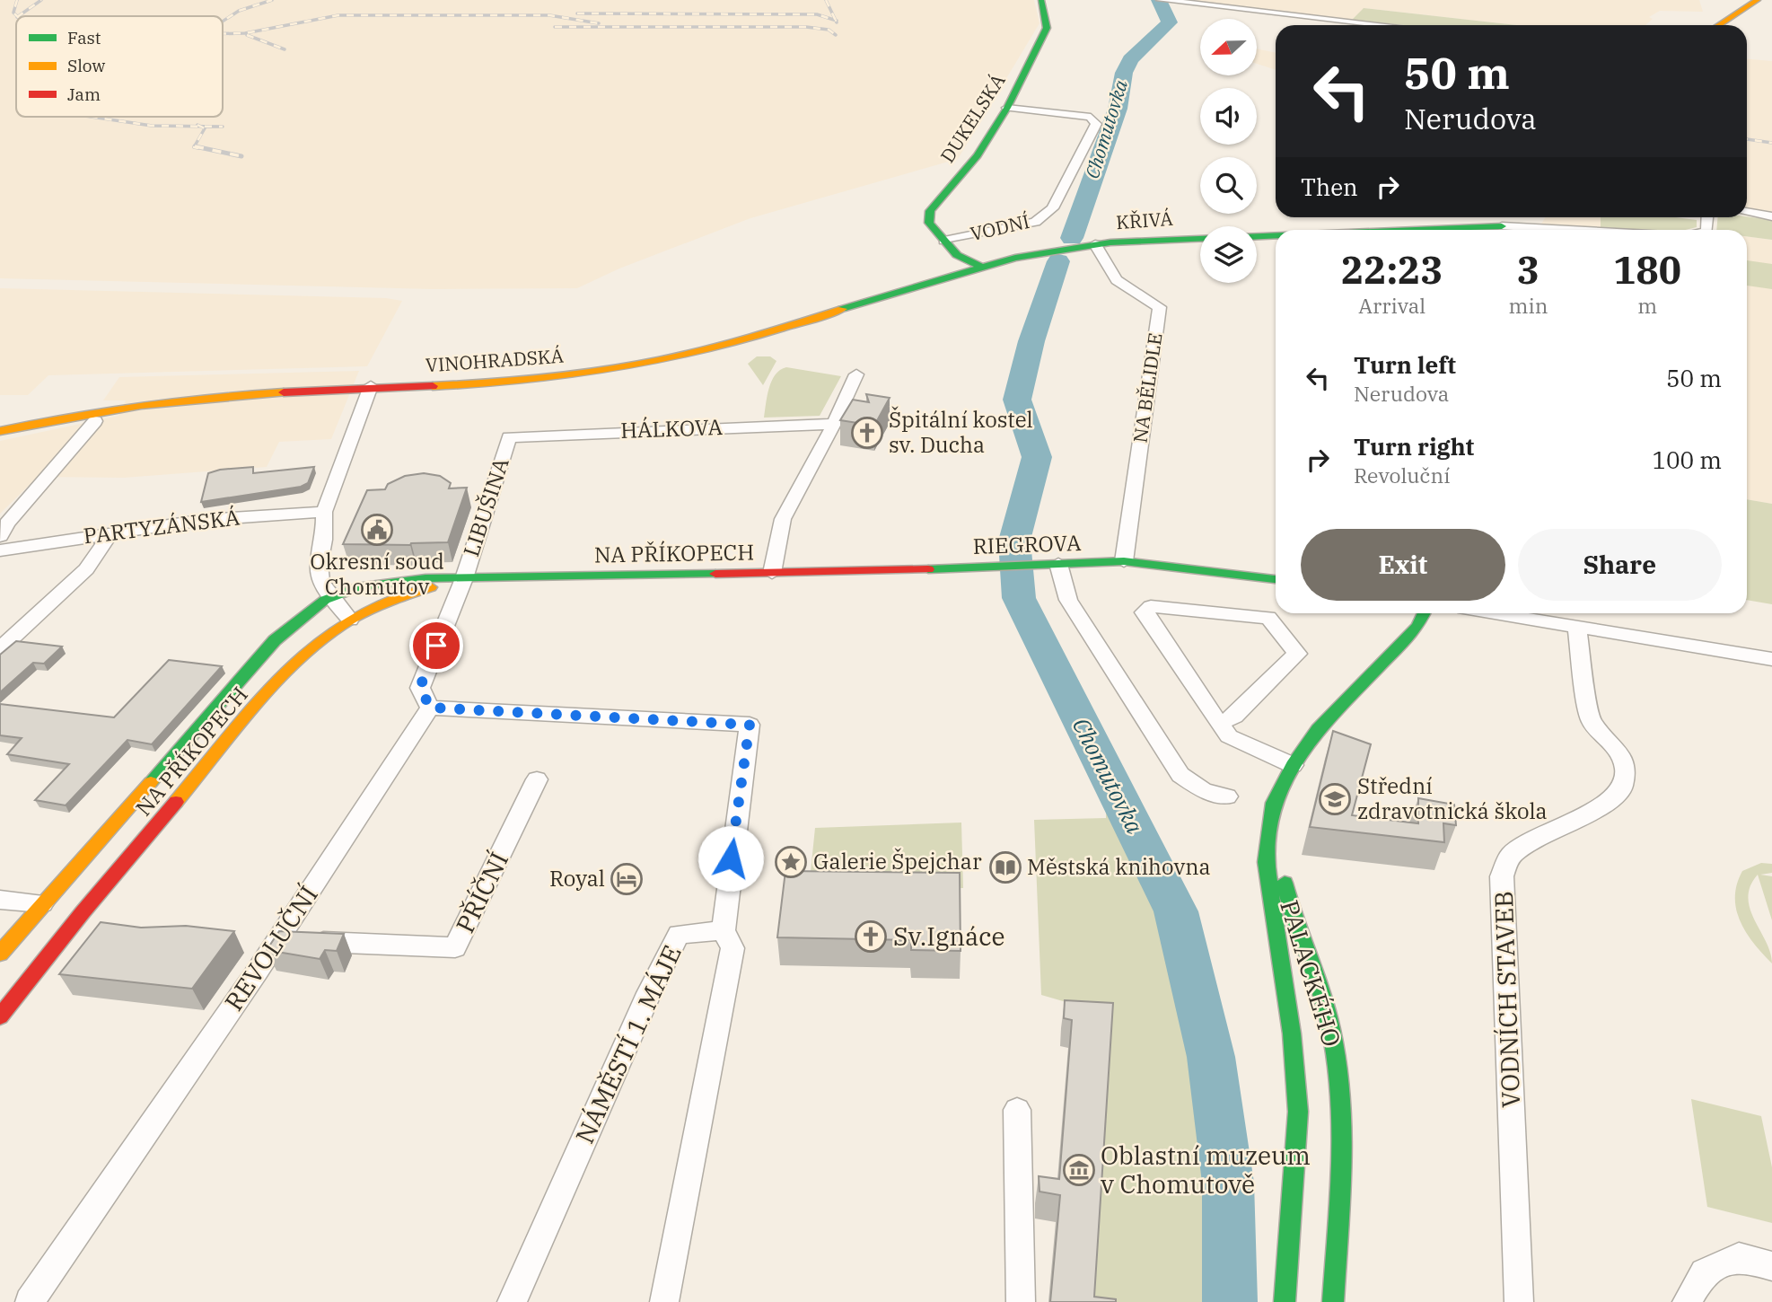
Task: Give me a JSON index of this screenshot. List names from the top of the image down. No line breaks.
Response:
{"streets":{"street":["DUKELSKÁ","KŘIVÁ","VODNÍ","VINOHRADSKÁ","NA BĚLIDLE","HÁLKOVA","LIBUŠINA","PARTYZÁNSKÁ","RIEGROVA","NA PŘÍKOPECH","PŘÍČNÍ","REVOLUČNÍ","PALACKÉHO","VODNÍCH STAVEB","NÁMĚSTÍ 1. MÁJE"]},"crossings":[["DUKELSKÁ","KŘIVÁ"],["DUKELSKÁ","VODNÍ"],["DUKELSKÁ","VINOHRADSKÁ"],["KŘIVÁ","VINOHRADSKÁ"],["KŘIVÁ","NA BĚLIDLE"],["NA BĚLIDLE","RIEGROVA"],["HÁLKOVA","LIBUŠINA"],["LIBUŠINA","NA PŘÍKOPECH"],["RIEGROVA","NA PŘÍKOPECH"],["PŘÍČNÍ","REVOLUČNÍ"]],"water":["Chomutovka"],"places":{"church":["Špitální kostel sv. Ducha","Sv.Ignáce"],"public building":["Okresní soud Chomutov"],"school or university":["Střední zdravotnická škola"],"place":["Galerie Špejchar"],"library":["Městská knihovna"],"hotel":["Royal"],"museum":["Oblastní muzeum v Chomutově"]},"legend":["Fast","Slow","Jam"],"north":"left","page":{"turn":["50 m","Nerudova"],"then":"Then","eta":["22:23","Arrival","3","min","180","m"],"list":[{"name":"Turn left","note":"Nerudova","value":"50 m"},{"name":"Turn right","note":"Revoluční","value":"100 m"}],"buttons":["Exit","Share"]}}
